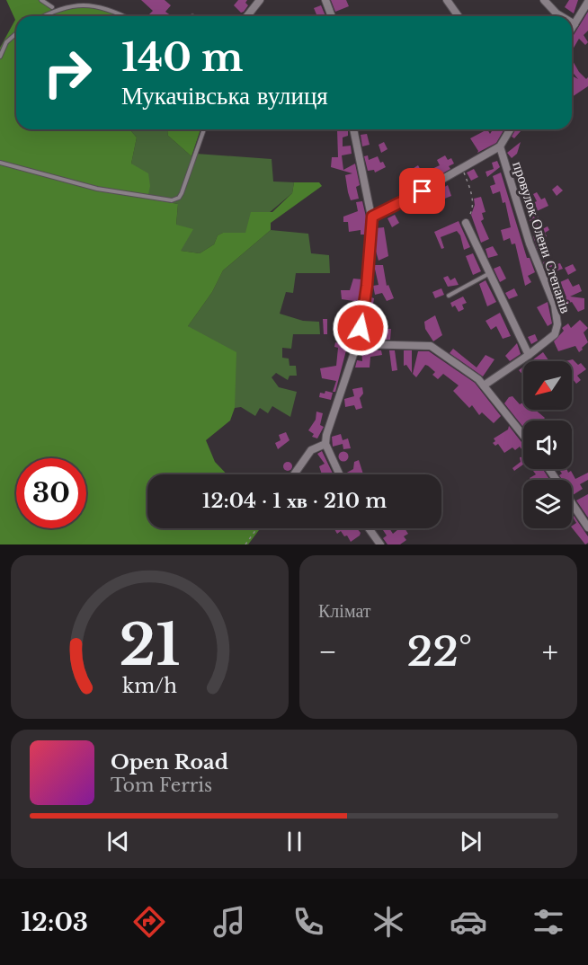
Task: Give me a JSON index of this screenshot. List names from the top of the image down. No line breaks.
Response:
{"streets":{"street":["провулок Олени Степанів"]},"north":"bottom left","page":{"turn":["140 m","Мукачівська вулиця"],"limit":"30","trip":"12:04 · 1 хв · 210 m","tile":"Клімат","heat":["−","22°","+"],"song":["Open Road","Tom Ferris"],"tabs":"12:03","gauge":["21","km/h"]}}
